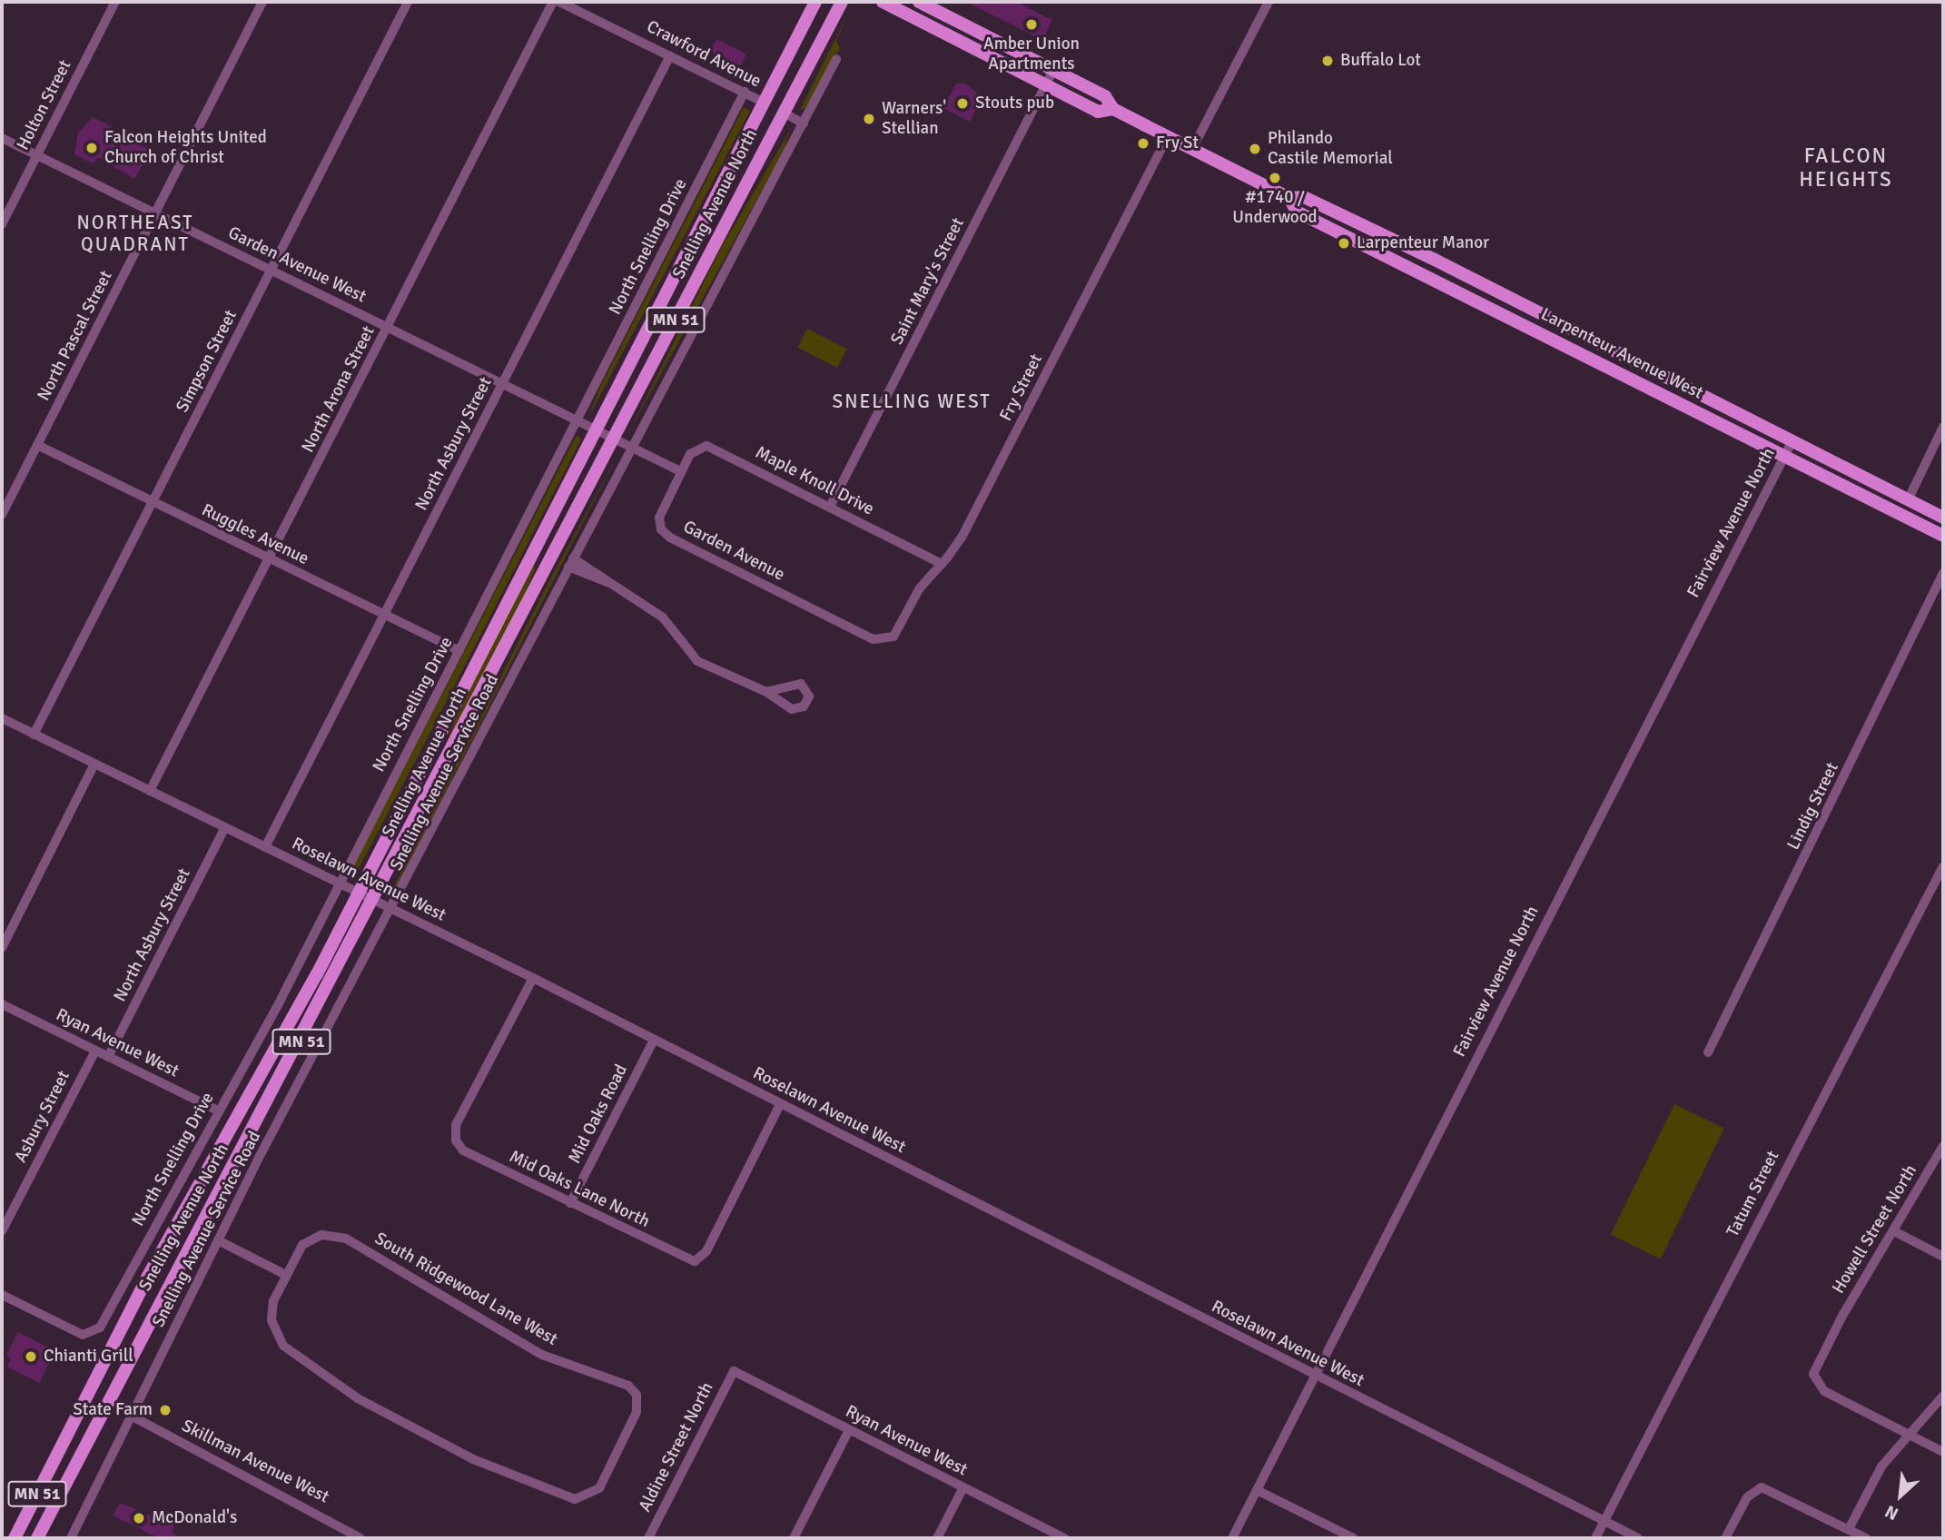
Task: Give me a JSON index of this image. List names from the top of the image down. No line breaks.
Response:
{"streets":{"main road":["Snelling Avenue North","MN 51","Larpenteur Avenue West"],"street":["Crawford Avenue","Holton Street","North Snelling Drive","Garden Avenue West","Saint Mary's Street","North Pascal Street","Simpson Street","Fry Street","North Arona Street","North Asbury Street","Maple Knoll Drive","Fairview Avenue North","Ruggles Avenue","Garden Avenue","Snelling Avenue Service Road","Lindig Street","Roselawn Avenue West","Ryan Avenue West","Mid Oaks Road","Asbury Street","Mid Oaks Lane North","Tatum Street","Howell Street North","South Ridgewood Lane West","Aldine Street North","Skillman Avenue West"]},"crossings":[["Crawford Avenue","Snelling Avenue North"],["Crawford Avenue","North Snelling Drive"],["Crawford Avenue","North Asbury Street"],["Holton Street","Garden Avenue West"],["Snelling Avenue North","Roselawn Avenue West"],["North Snelling Drive","Garden Avenue West"],["North Snelling Drive","Ruggles Avenue"],["North Snelling Drive","Roselawn Avenue West"],["North Snelling Drive","Ryan Avenue West"],["Garden Avenue West","North Pascal Street"],["Garden Avenue West","Simpson Street"],["Garden Avenue West","North Arona Street"],["Garden Avenue West","North Asbury Street"],["Saint Mary's Street","Larpenteur Avenue West"],["Saint Mary's Street","Maple Knoll Drive"],["North Pascal Street","Ruggles Avenue"],["Larpenteur Avenue West","Fry Street"],["Larpenteur Avenue West","Fairview Avenue North"],["Simpson Street","Ruggles Avenue"],["Simpson Street","Roselawn Avenue West"],["Fry Street","Maple Knoll Drive"],["Fry Street","Garden Avenue"],["North Arona Street","Ruggles Avenue"],["North Arona Street","Roselawn Avenue West"],["North Asbury Street","Ruggles Avenue"],["North Asbury Street","Roselawn Avenue West"],["North Asbury Street","Ryan Avenue West"],["Maple Knoll Drive","Garden Avenue"],["Fairview Avenue North","Roselawn Avenue West"],["Snelling Avenue Service Road","Roselawn Avenue West"],["Snelling Avenue Service Road","Skillman Avenue West"],["Roselawn Avenue West","Mid Oaks Road"],["Roselawn Avenue West","Mid Oaks Lane North"],["Roselawn Avenue West","Tatum Street"],["Ryan Avenue West","Asbury Street"],["Ryan Avenue West","Aldine Street North"],["Mid Oaks Road","Mid Oaks Lane North"]],"districts":["FALCON HEIGHTS","NORTHEAST QUADRANT","SNELLING WEST"],"places":["Amber Union Apartments","Buffalo Lot","Stouts pub","Warners' Stellian","Fry St","Falcon Heights United Church of Christ","Philando Castile Memorial","#1740 / Underwood","Larpenteur Manor","Chianti Grill","State Farm","McDonald's"],"north":"bottom left"}
